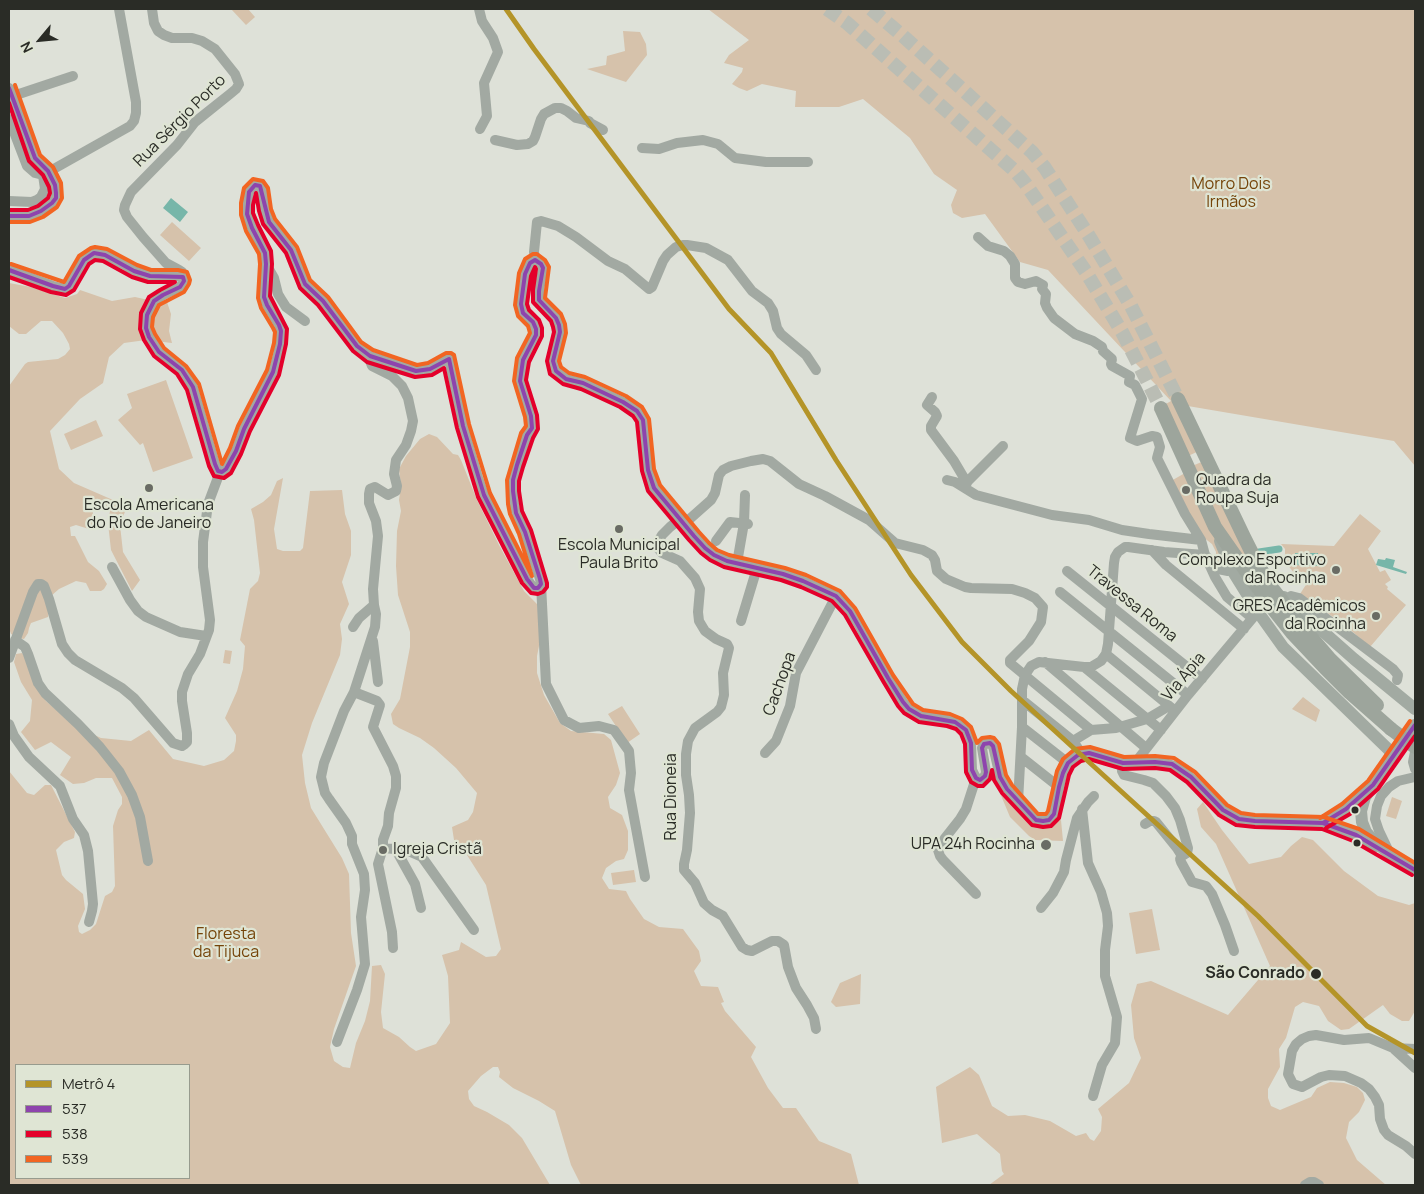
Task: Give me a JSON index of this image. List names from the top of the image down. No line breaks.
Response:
{"streets":{"street":["Rua Sérgio Porto","Travessa Roma","Via Ápia","Cachopa","Rua Dioneia"]},"crossings":[["Travessa Roma","Via Ápia"]],"parks":["Morro Dois Irmãos","Floresta da Tijuca"],"places":["Escola Americana do Rio de Janeiro","Quadra da Roupa Suja","Escola Municipal Paula Brito","Complexo Esportivo da Rocinha","GRES Acadêmicos da Rocinha","UPA 24h Rocinha","Igreja Cristã","São Conrado"],"lines":["metro line 4","transit line 539","transit line 537","transit line 538"],"legend":["Metrô 4","537","538","539"],"north":"bottom left"}
